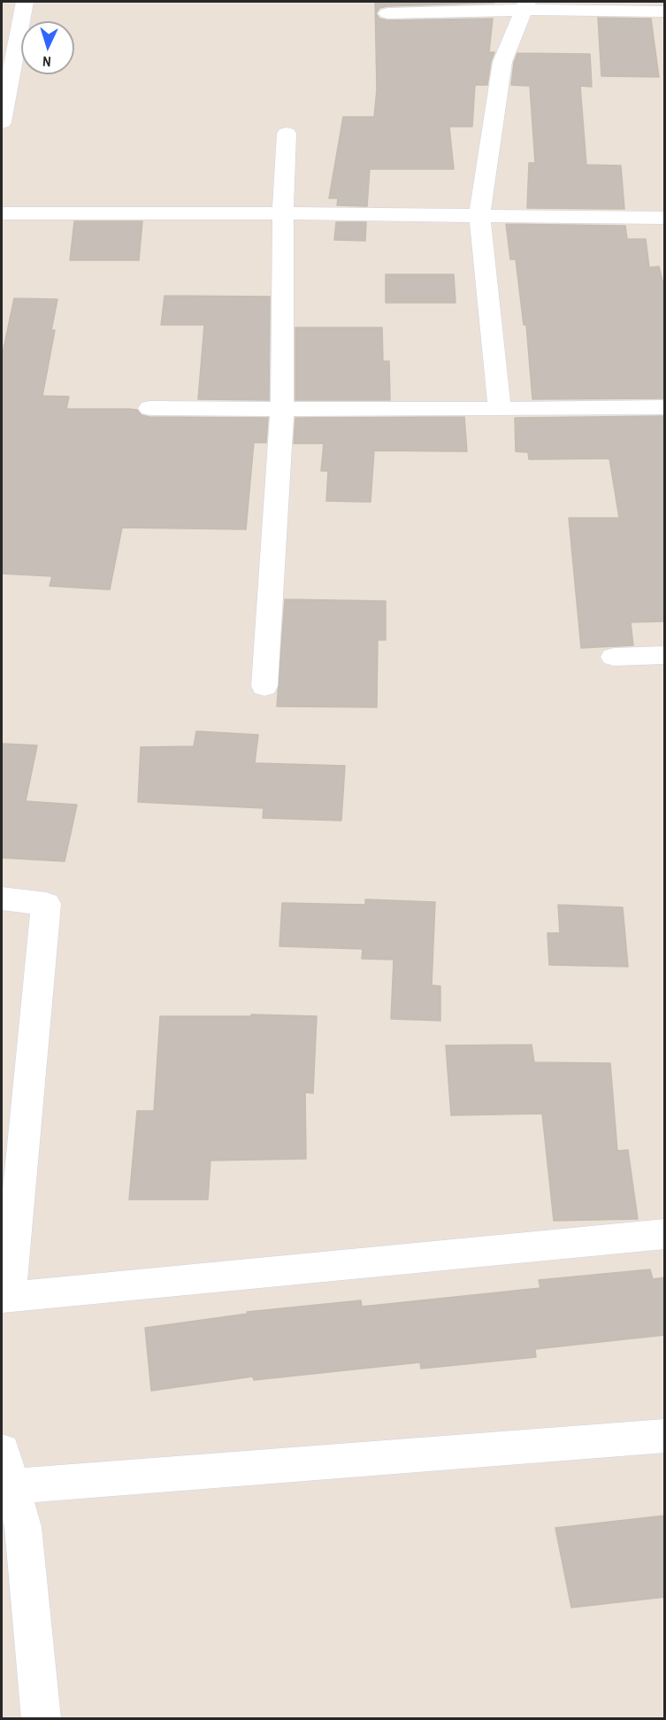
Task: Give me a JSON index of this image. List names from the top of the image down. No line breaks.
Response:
{"north":"bottom"}
